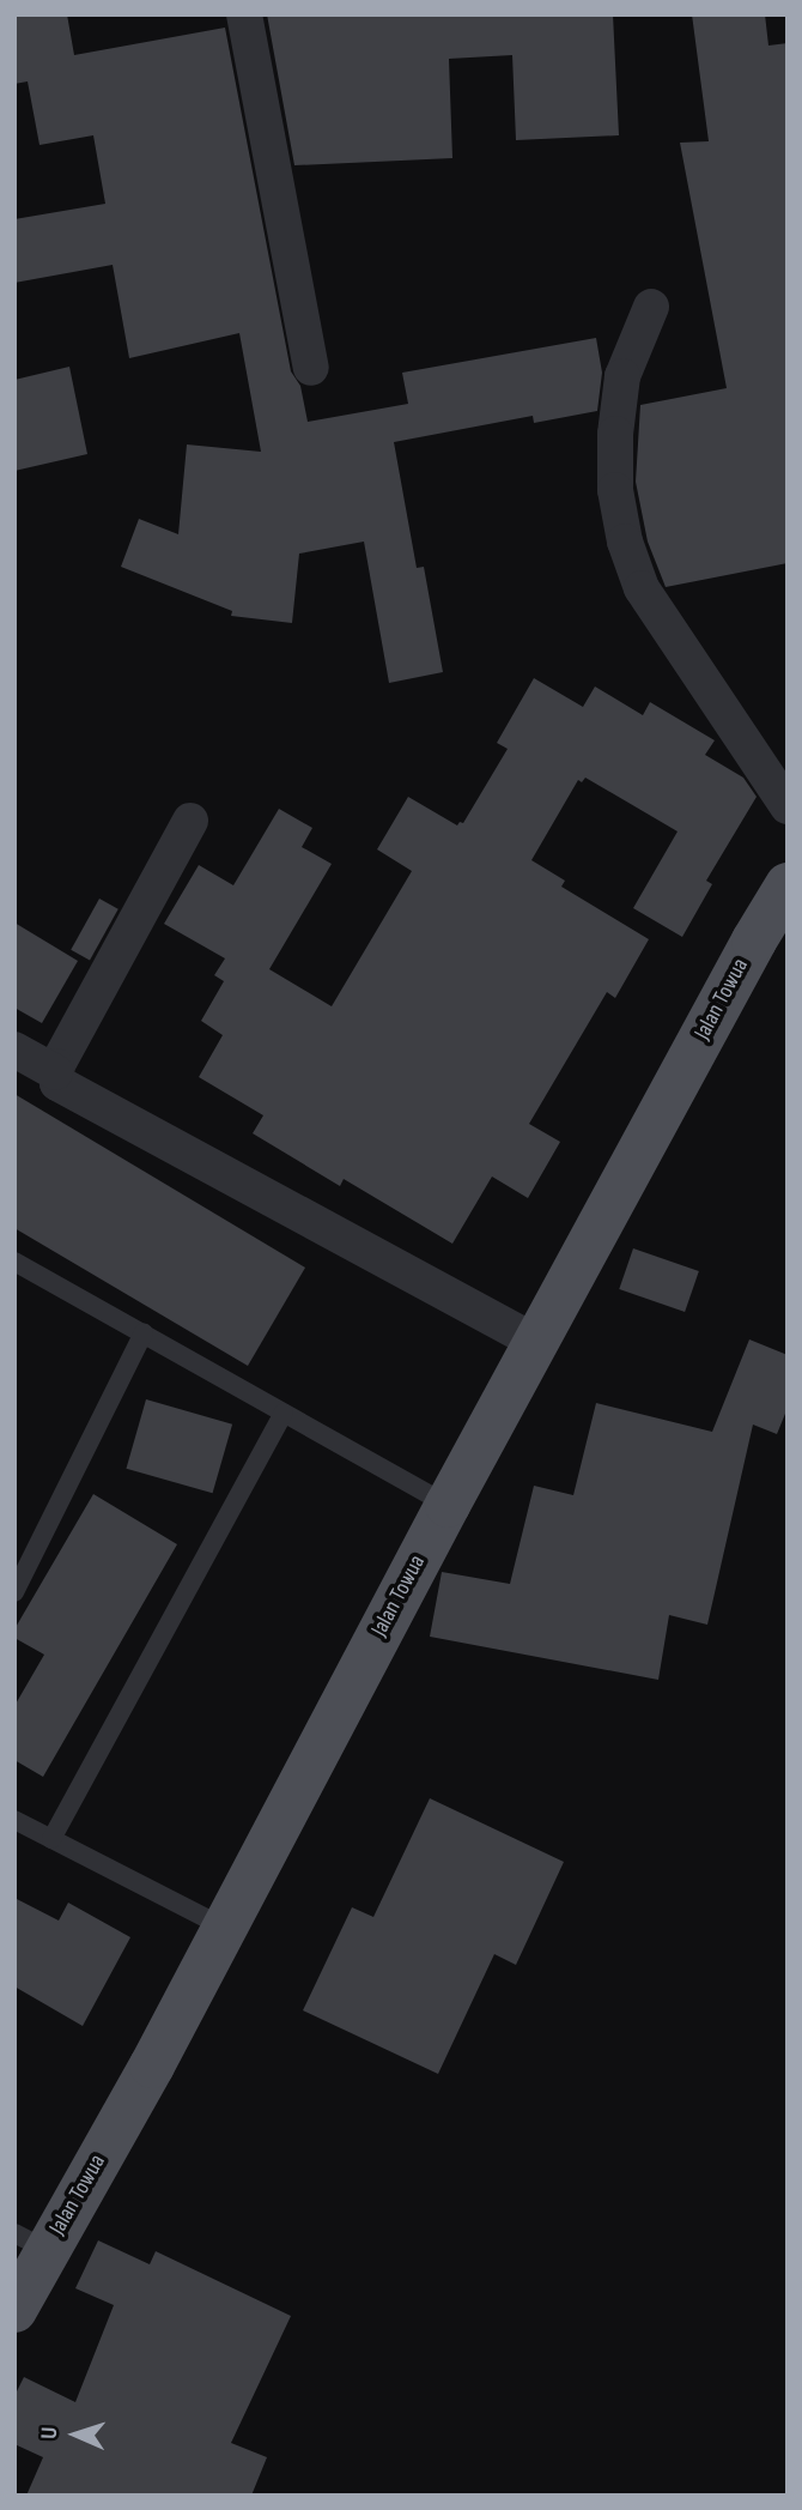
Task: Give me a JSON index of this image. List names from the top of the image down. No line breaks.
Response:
{"streets":{"main road":["Jalan Towua"]},"north":"left"}
